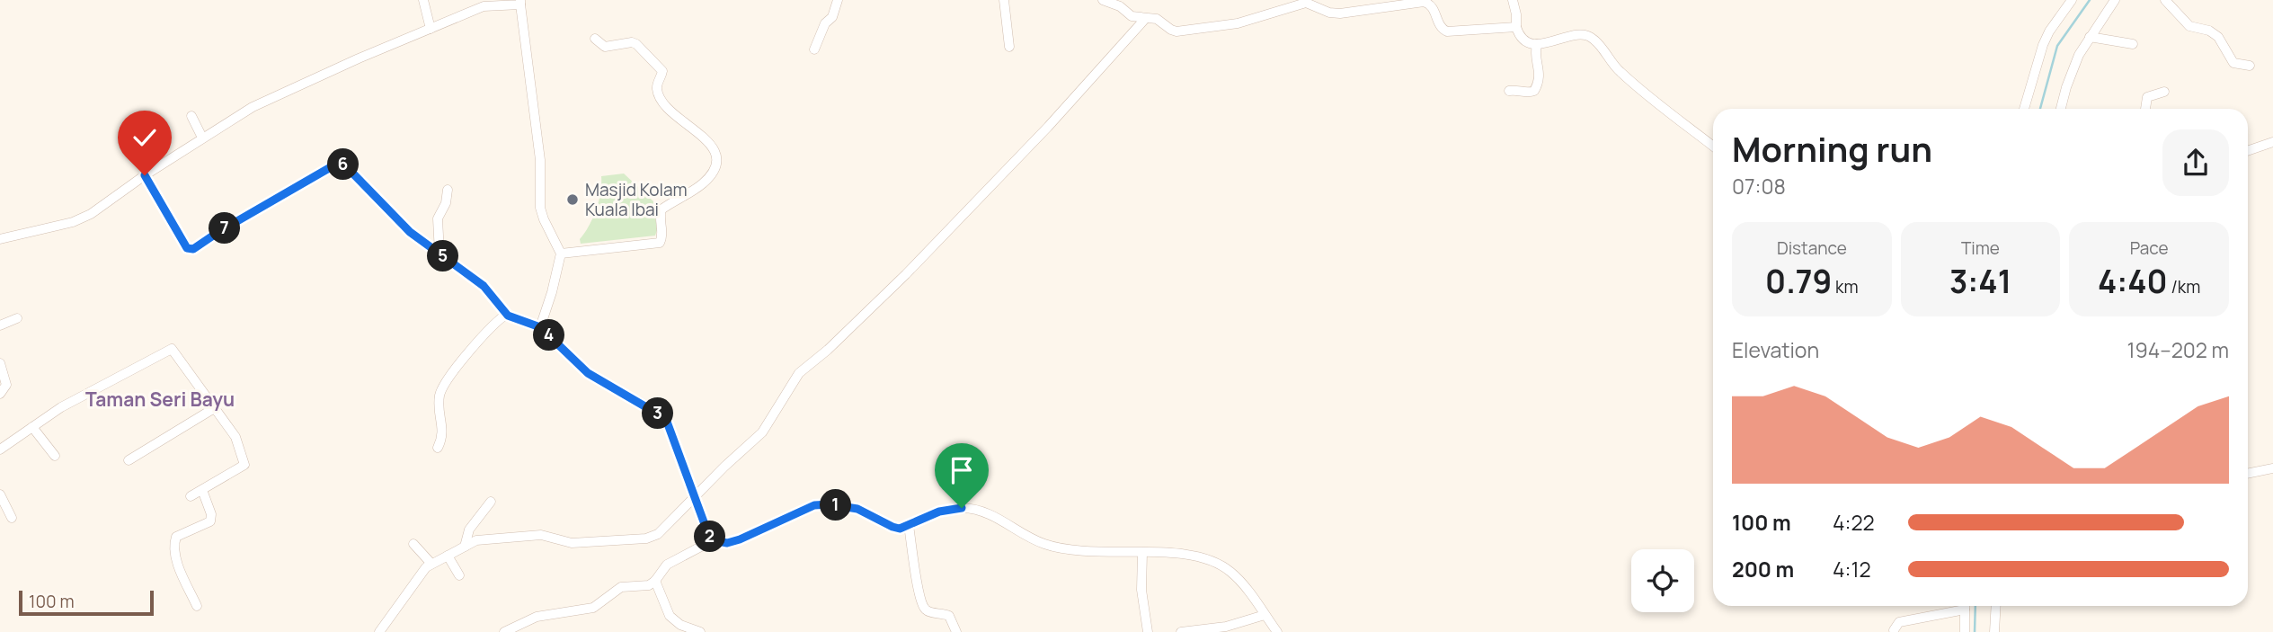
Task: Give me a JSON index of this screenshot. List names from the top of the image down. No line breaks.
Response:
{"districts":["Taman Seri Bayu"],"places":["Masjid Kolam Kuala Ibai"],"scale_bar":"100 m","page":{"heading":["Morning run","07:08"],"pins":["6","7","5","4","3","1","2"],"stats":[["Distance","0.79 km"],["Time","3:41"],["Pace","4:40 /km"]],"chart":["Elevation","194–202 m"],"list":[{"name":"100 m","note":"4:22"},{"name":"200 m","note":"4:12"}],"scale":"100 m"}}
